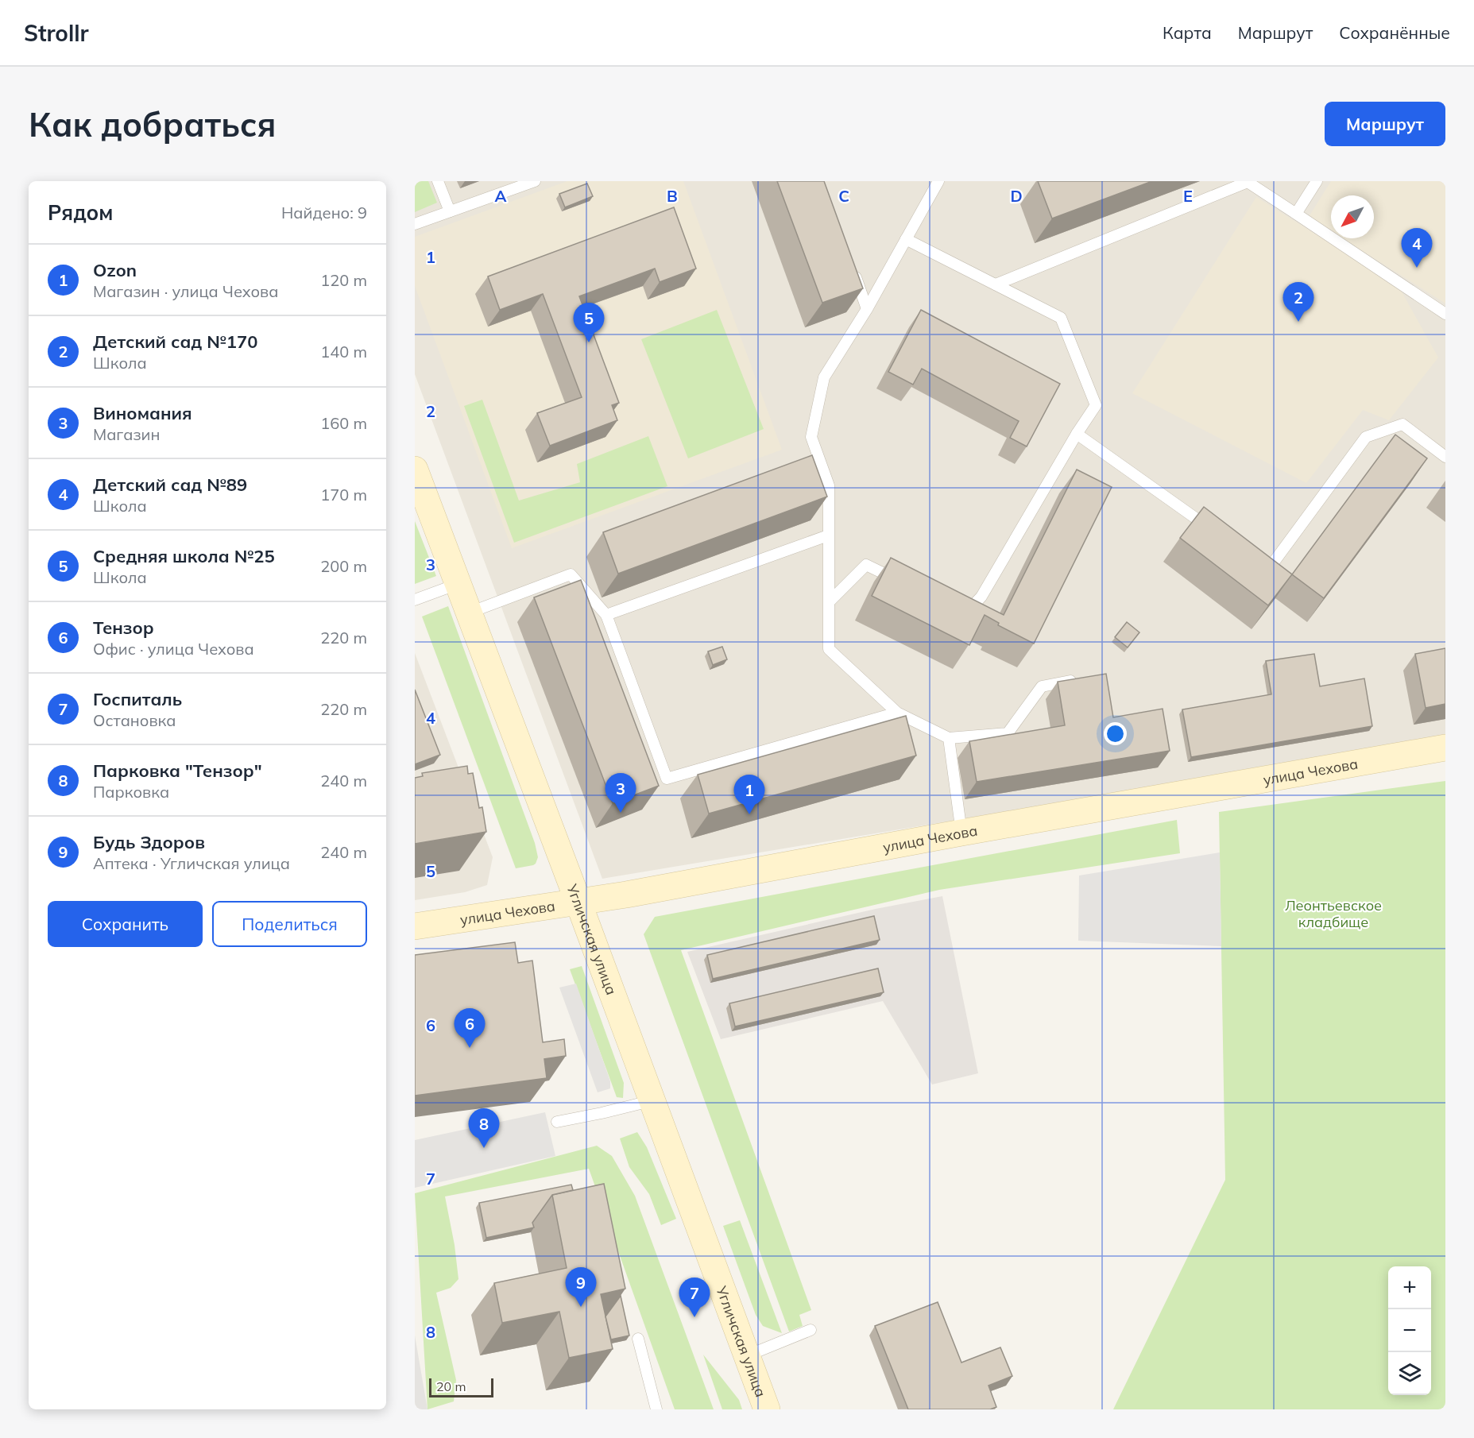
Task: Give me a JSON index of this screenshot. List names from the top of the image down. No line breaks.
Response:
{"streets":{"street":["улица Чехова","Угличская улица"]},"crossings":[["улица Чехова","Угличская улица"]],"parks":["Леонтьевское кладбище"],"scale_bar":"20 m","north":"bottom left","page":{"header":"Strollr","nav":["Карта","Маршрут","Сохранённые"],"buttons":["Маршрут",["Сохранить","Поделиться"]],"title":"Как добраться","heading":["Рядом","Найдено: 9"],"pins":["4","2","5","3","1","6","8","9","7"],"list":[{"mark":"1","name":"Ozon","note":"Магазин · улица Чехова","value":"120 m"},{"mark":"2","name":"Детский сад №170","note":"Школа","value":"140 m"},{"mark":"3","name":"Виномания","note":"Магазин","value":"160 m"},{"mark":"4","name":"Детский сад №89","note":"Школа","value":"170 m"},{"mark":"5","name":"Средняя школа №25","note":"Школа","value":"200 m"},{"mark":"6","name":"Тензор","note":"Офис · улица Чехова","value":"220 m"},{"mark":"7","name":"Госпиталь","note":"Остановка","value":"220 m"},{"mark":"8","name":"Парковка \"Тензор\"","note":"Парковка","value":"240 m"},{"mark":"9","name":"Будь Здоров","note":"Аптека · Угличская улица","value":"240 m"}],"map_buttons":["+","−"],"scale":"20 m"},"grid":{"columns":["A","B","C","D","E"],"rows":["1","2","3","4","5","6","7","8"]}}
